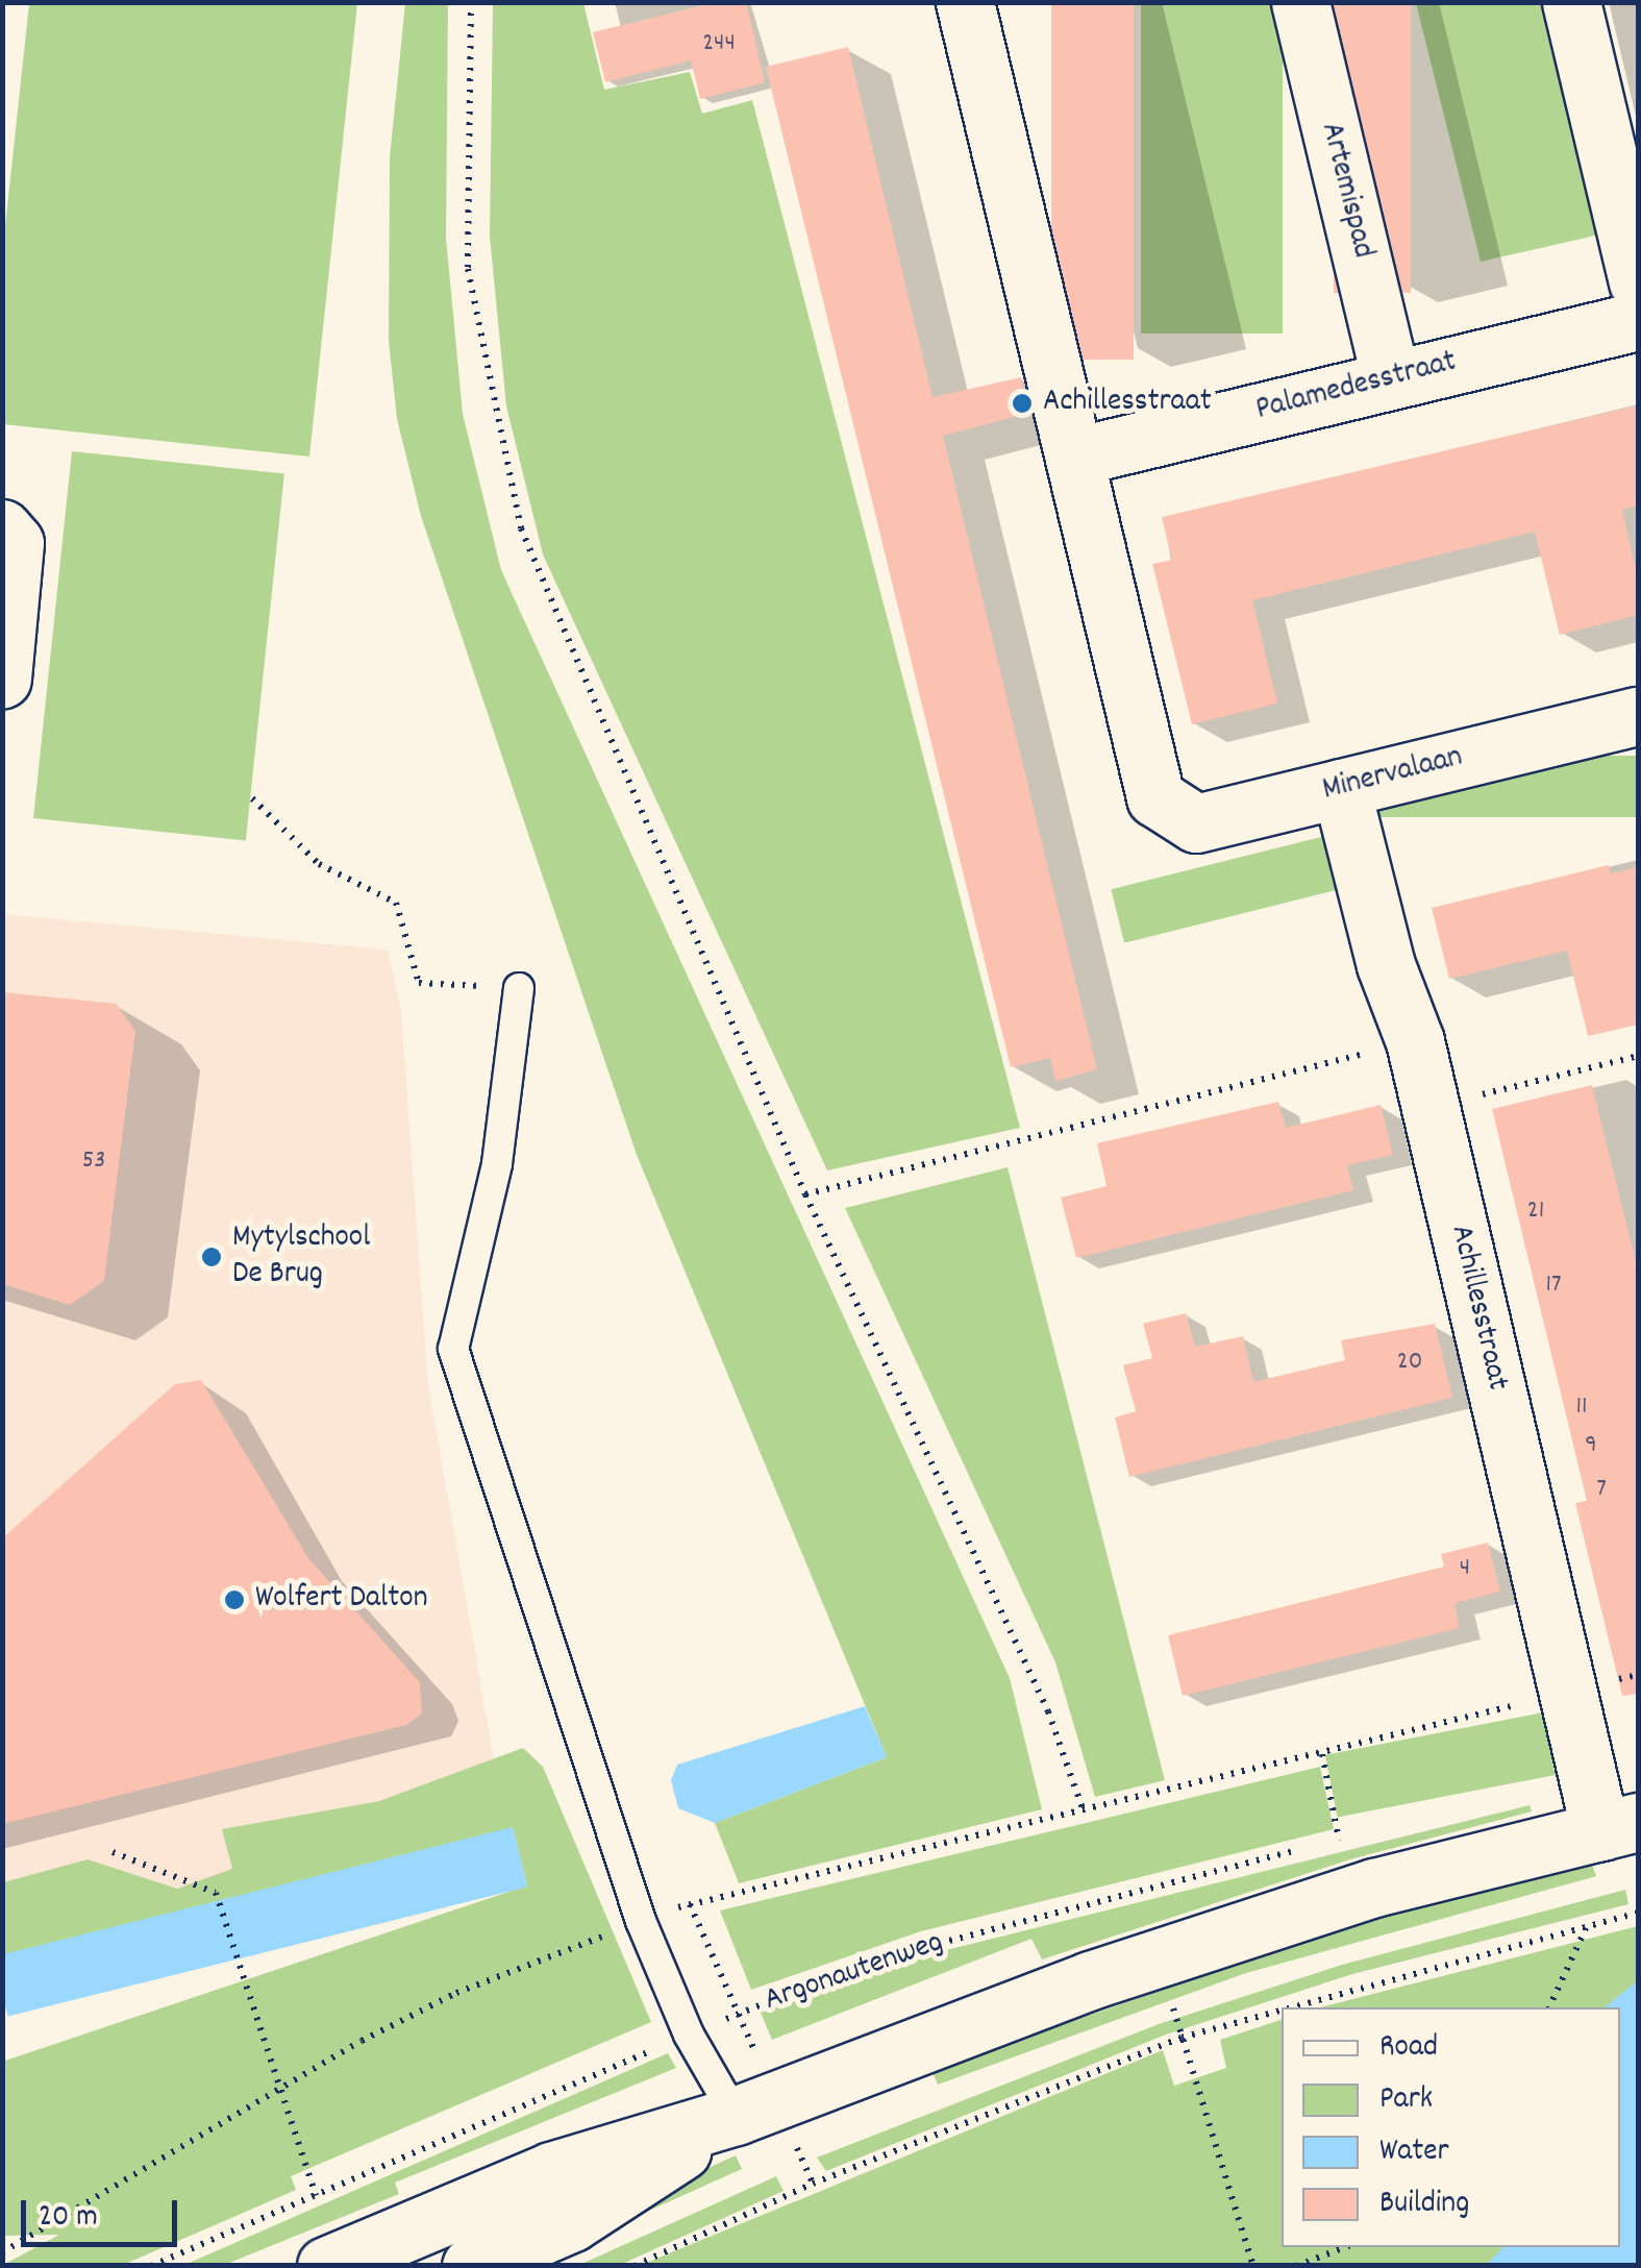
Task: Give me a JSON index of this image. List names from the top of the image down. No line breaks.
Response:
{"streets":{"street":["Artemispad","Palamedesstraat","Minervalaan","Achillesstraat"],"path":["Argonautenweg"]},"crossings":[["Artemispad","Palamedesstraat"],["Palamedesstraat","Minervalaan"],["Minervalaan","Achillesstraat"]],"places":["Achillesstraat","Mytylschool De Brug","Wolfert Dalton"],"house_numbers":["244","53","21","17","20","11","9","7","4"],"legend":["Road","Park","Water","Building"],"scale_bar":"20 m"}
